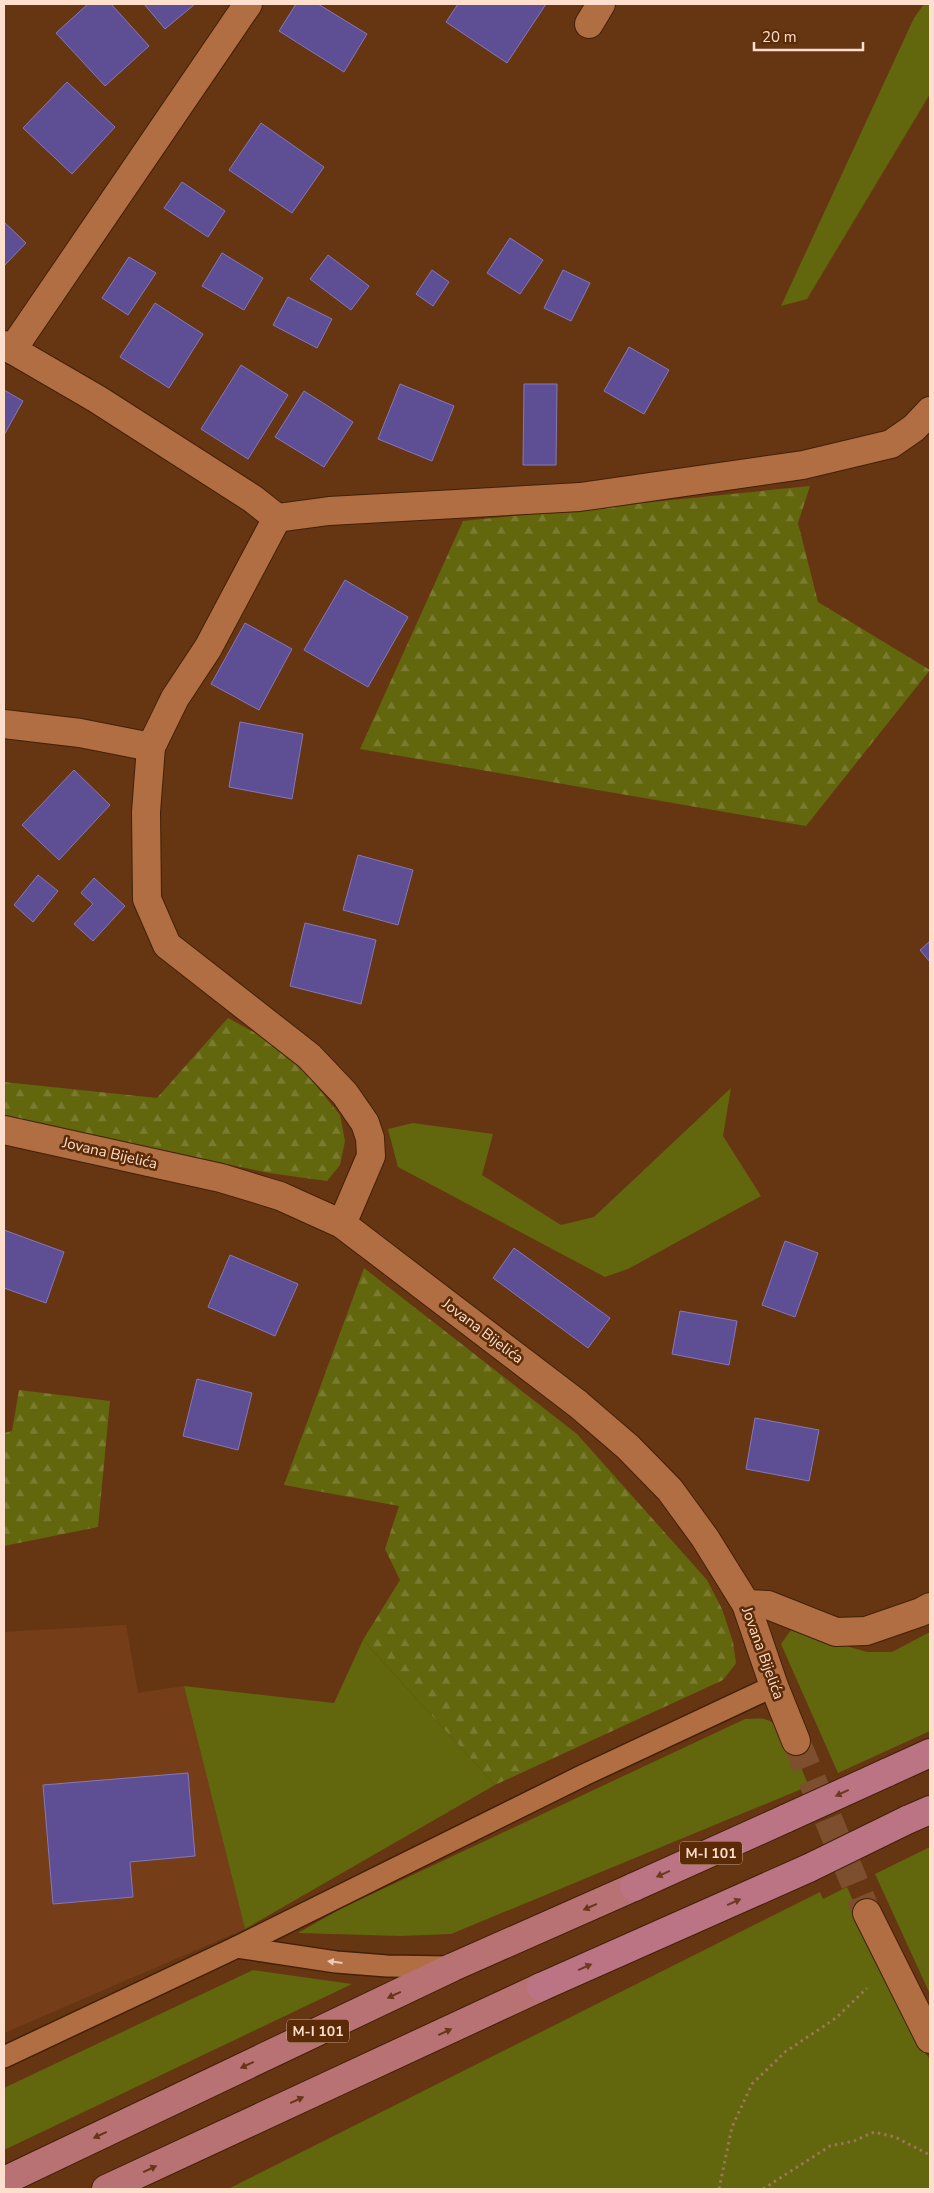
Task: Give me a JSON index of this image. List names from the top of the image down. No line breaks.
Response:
{"streets":{"highway":["M-I 101"],"street":["Jovana Bijelića"]},"scale_bar":"20 m"}
